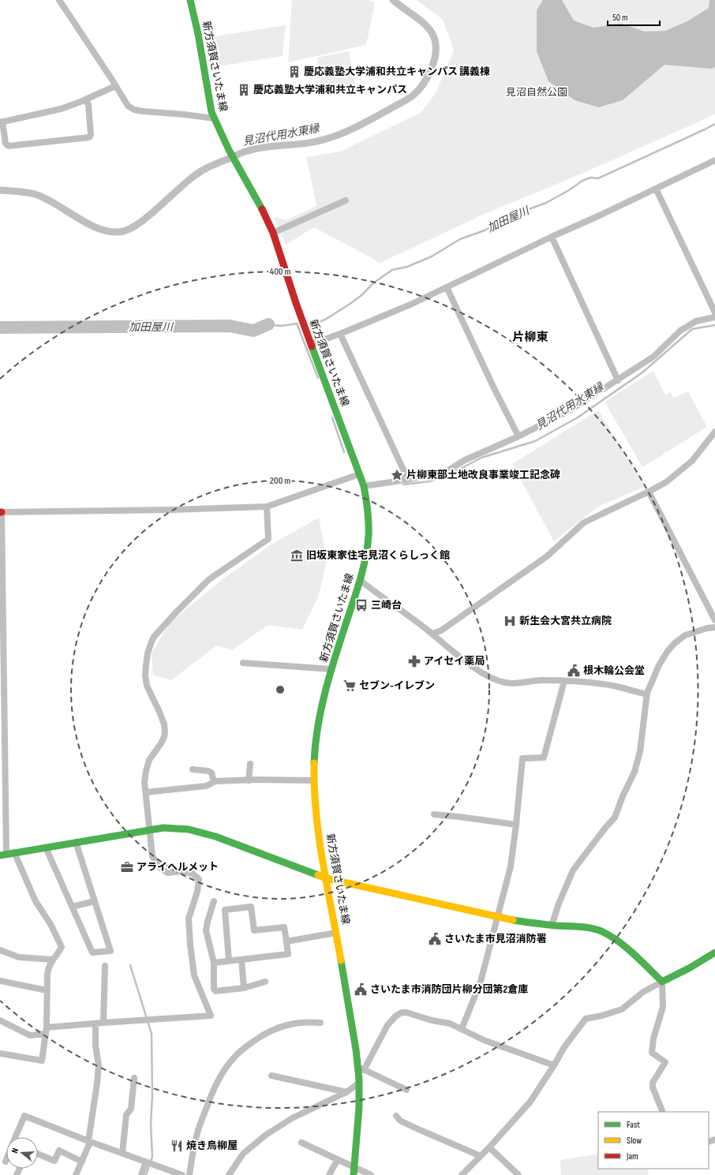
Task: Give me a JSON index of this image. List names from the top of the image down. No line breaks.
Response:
{"streets":{"main road":["新方須賀さいたま線"]},"districts":["片柳東"],"water":["見沼代用水東縁","加田屋川"],"parks":["見沼自然公園"],"places":{"building":["慶応義塾大学浦和共立キャンパス 講義棟","慶応義塾大学浦和共立キャンパス"],"place":["片柳東部土地改良事業竣工記念碑"],"museum":["旧坂東家住宅見沼くらしっく館"],"bus stop":["三崎台"],"hospital":["新生会大宮共立病院"],"pharmacy":["アイセイ薬局"],"public building":["根木輪公会堂","さいたま市見沼消防署","さいたま市消防団片柳分団第2倉庫"],"supermarket":["セブン-イレブン"],"office":["アライヘルメット"],"restaurant":["焼き鳥柳屋"]},"legend":["Fast","Slow","Jam"],"scale_bar":"50 m","north":"left","rings":["400 m","200 m"]}
